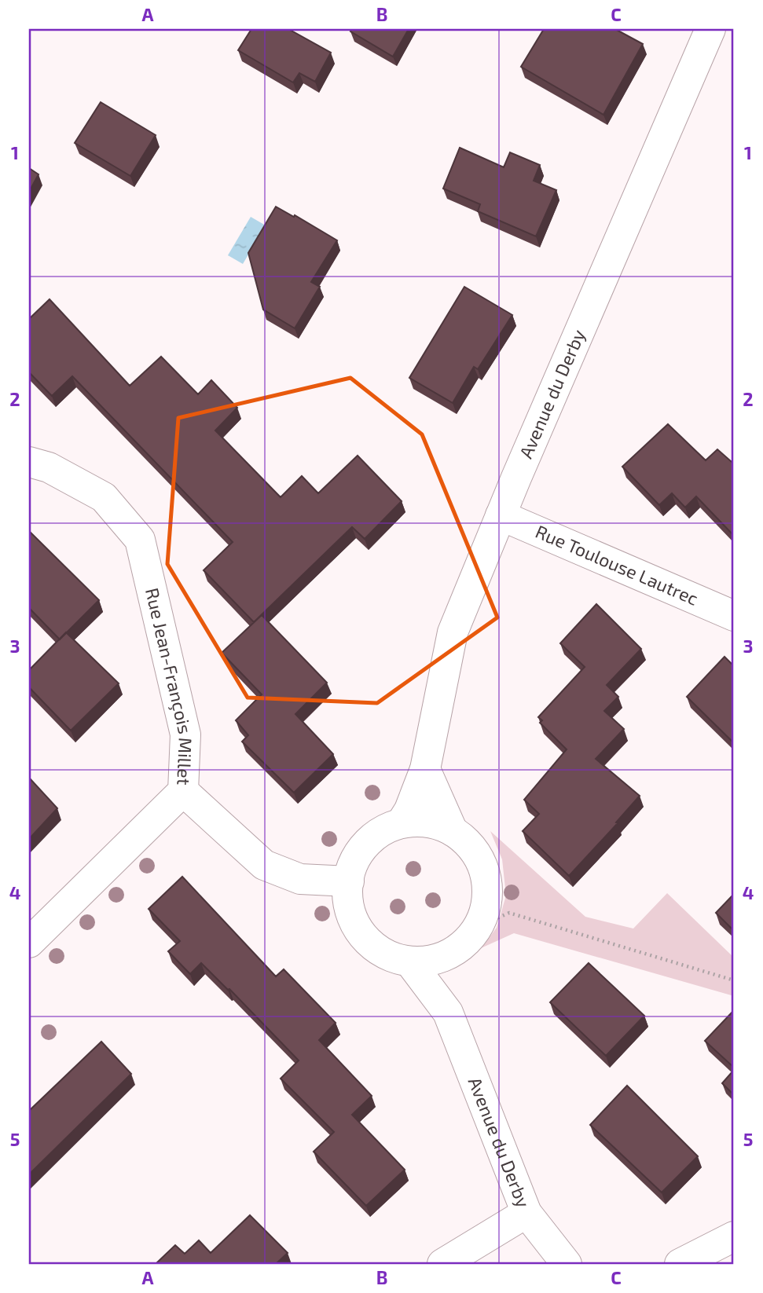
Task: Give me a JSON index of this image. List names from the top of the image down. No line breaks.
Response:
{"streets":{"street":["Avenue du Derby","Rue Toulouse Lautrec","Rue Jean-François Millet"]},"crossings":[["Avenue du Derby","Rue Toulouse Lautrec"]],"grid":{"columns":["A","B","C"],"rows":["1","2","3","4","5"]}}
